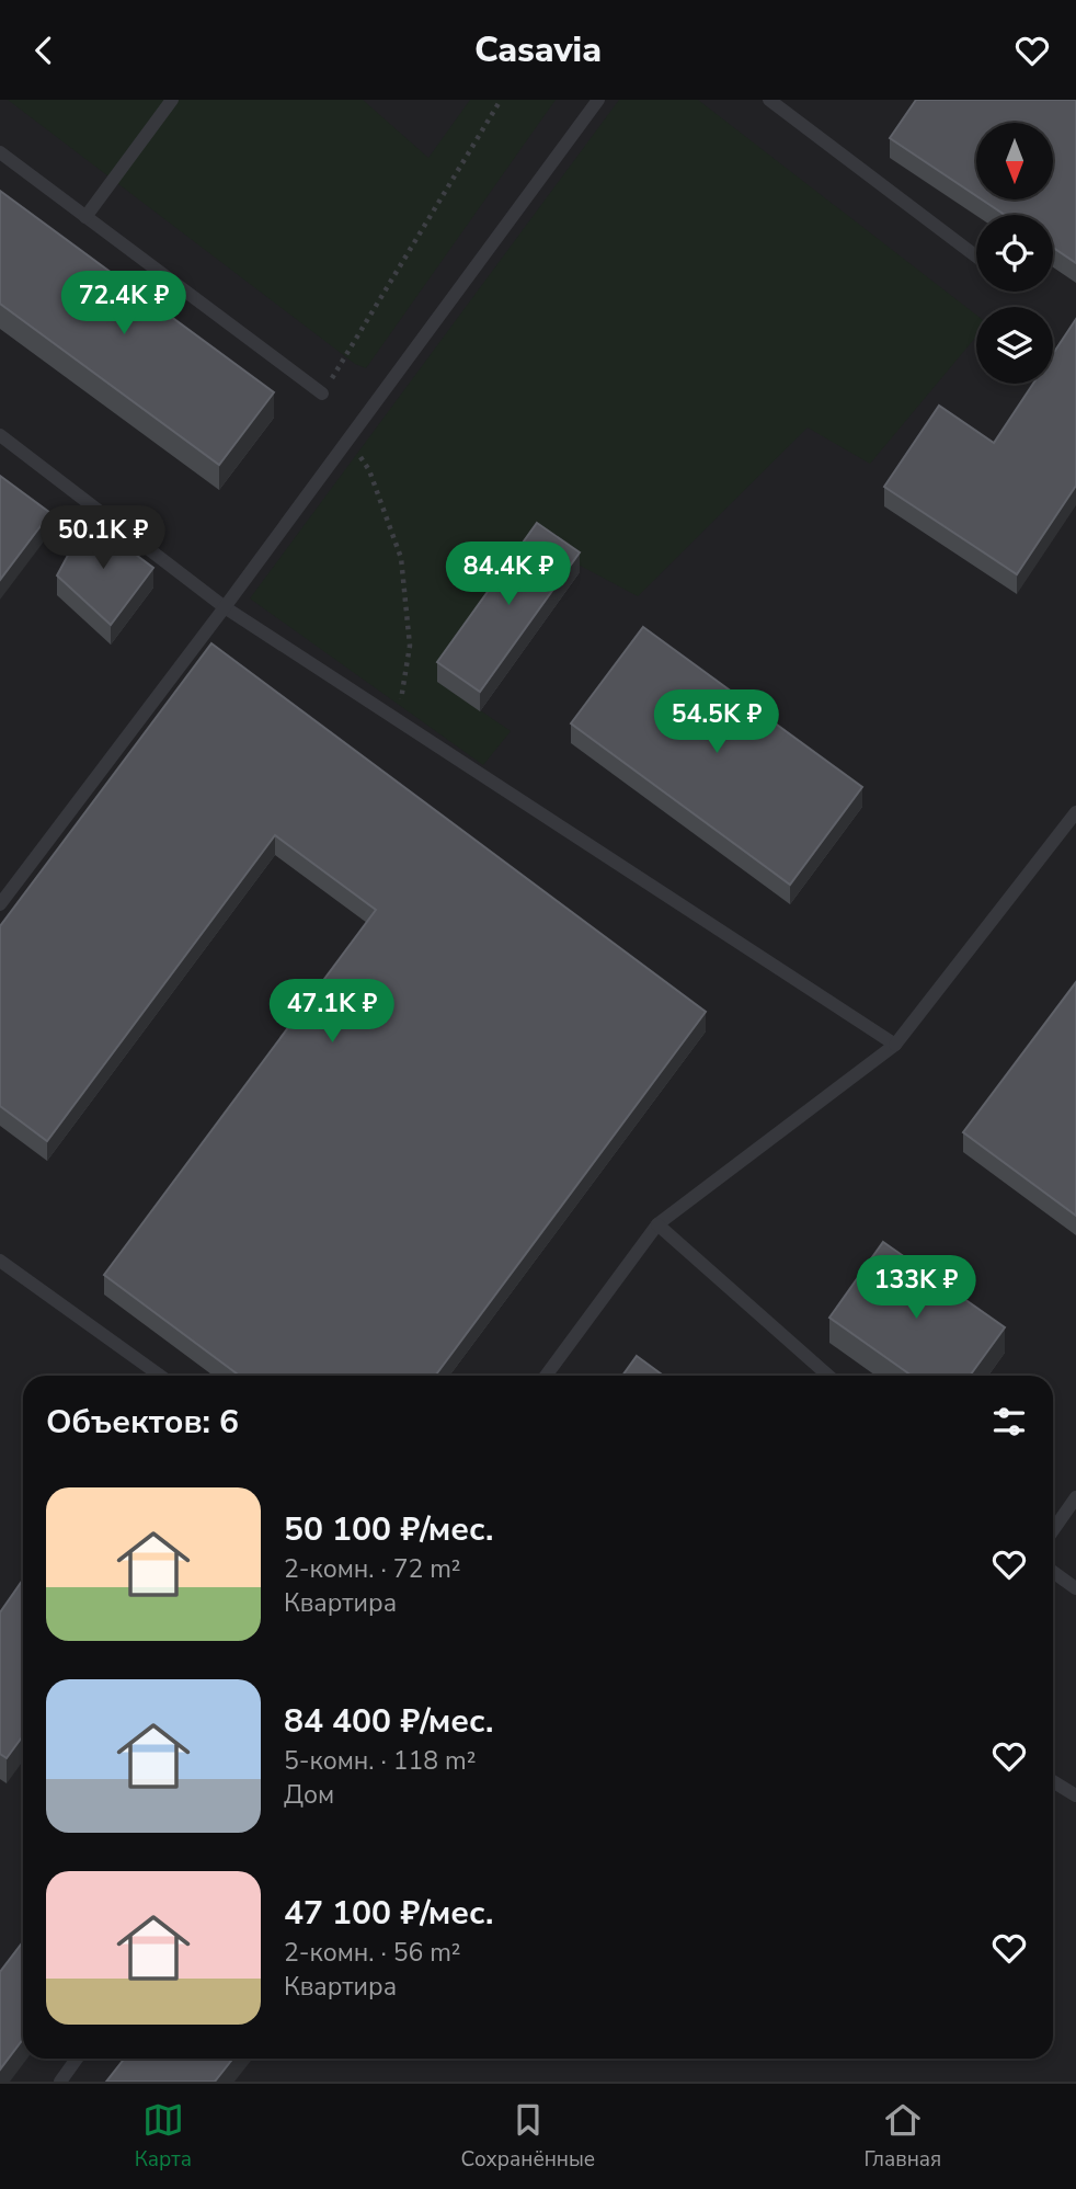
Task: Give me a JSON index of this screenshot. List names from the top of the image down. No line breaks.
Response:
{"north":"bottom","page":{"header":"Casavia","price":["72.4K ₽","50.1K ₽","84.4K ₽","54.5K ₽","47.1K ₽","133K ₽"],"heading":"Объектов: 6","list":[{"name":"50 100 ₽/мес.","note":"2-комн. · 72 m² · Квартира"},{"name":"84 400 ₽/мес.","note":"5-комн. · 118 m² · Дом"},{"name":"47 100 ₽/мес.","note":"2-комн. · 56 m² · Квартира"}],"tabs":["Карта","Сохранённые","Главная"]}}
